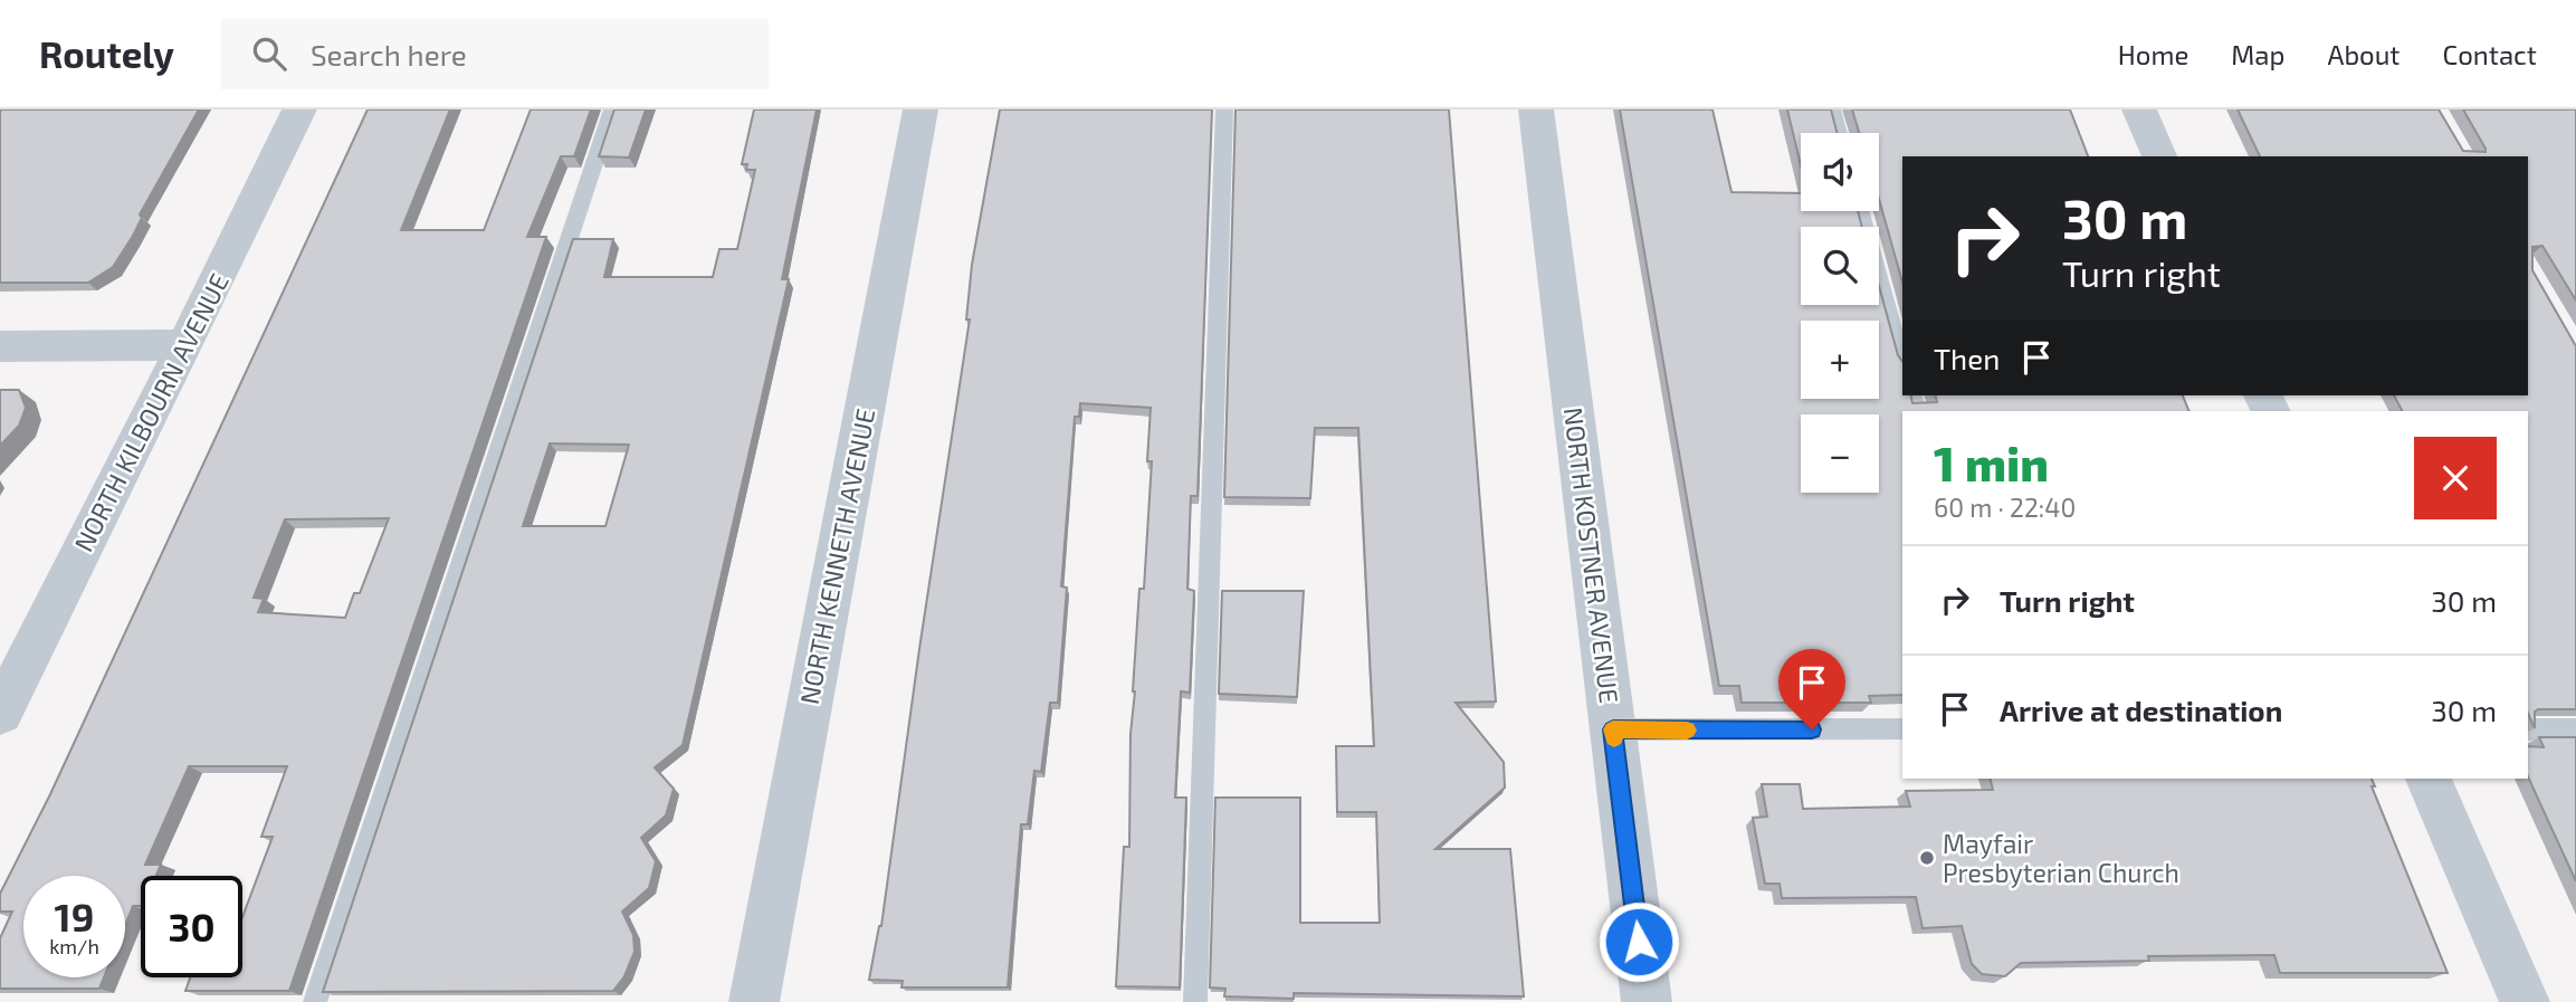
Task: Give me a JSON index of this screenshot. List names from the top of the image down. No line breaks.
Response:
{"streets":{"street":["NORTH KILBOURN AVENUE","NORTH KOSTNER AVENUE","NORTH KENNETH AVENUE"]},"places":["Mayfair Presbyterian Church"],"page":{"header":"Routely","search":"Search here","nav":["Home","Map","About","Contact"],"map_buttons":["+","−"],"turn":["30 m","Turn right"],"then":"Then","heading":["1 min","60 m · 22:40"],"list":[{"name":"Turn right","value":"30 m"},{"name":"Arrive at destination","value":"30 m"}],"speed":"19 km/h","limit":"30"}}
